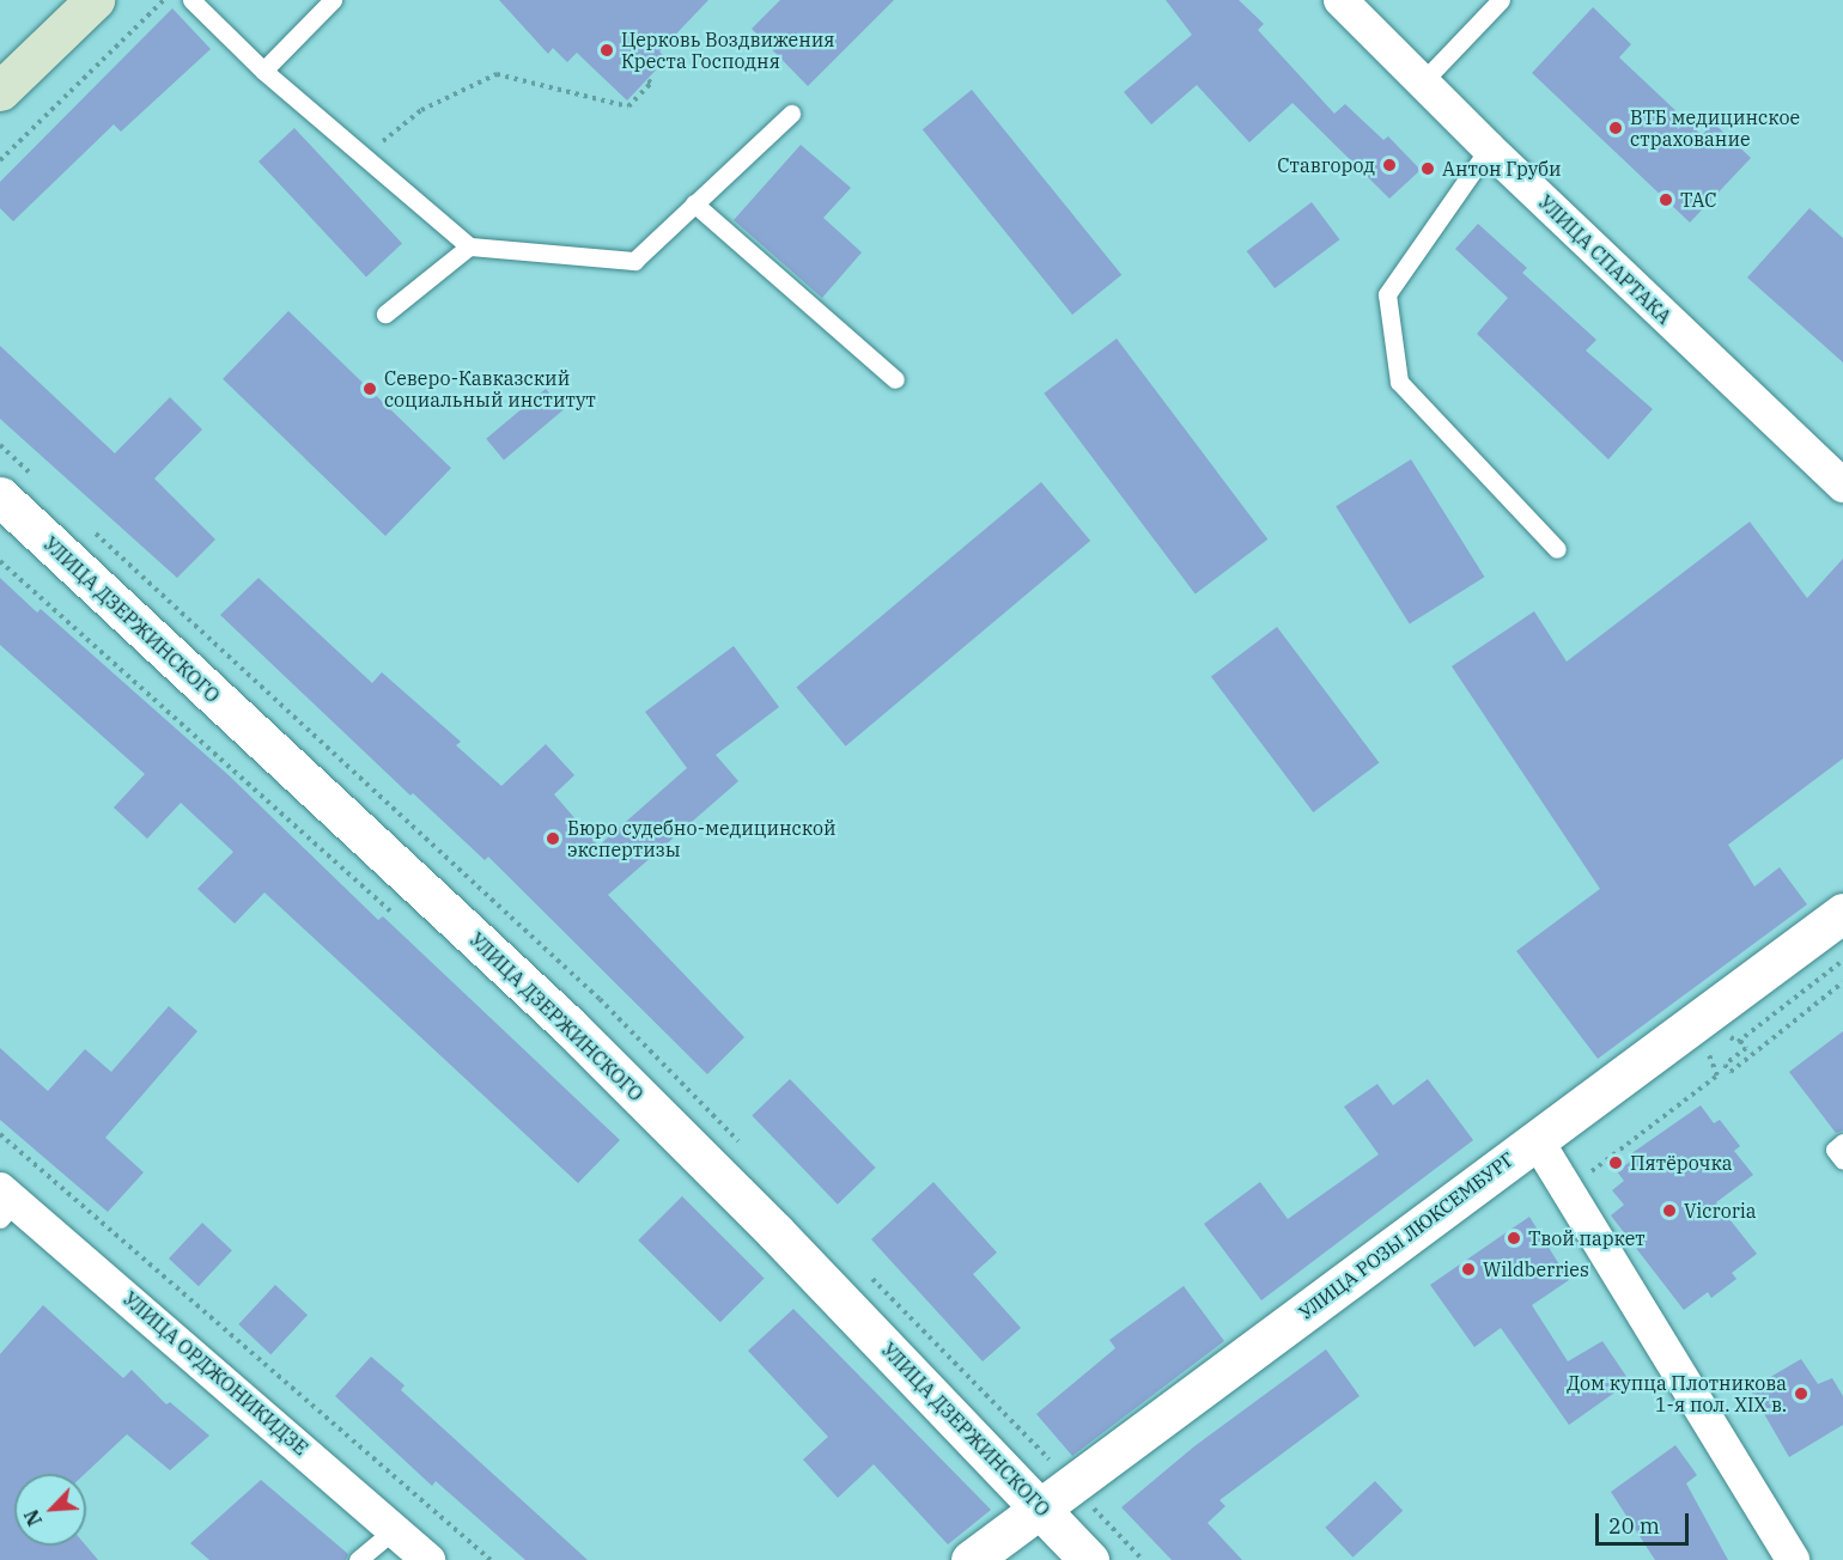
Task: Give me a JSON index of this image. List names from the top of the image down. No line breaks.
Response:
{"streets":{"street":["УЛИЦА СПАРТАКА","УЛИЦА ДЗЕРЖИНСКОГО","УЛИЦА РОЗЫ ЛЮКСЕМБУРГ","УЛИЦА ОРДЖОНИКИДЗЕ"]},"crossings":[["УЛИЦА ДЗЕРЖИНСКОГО","УЛИЦА РОЗЫ ЛЮКСЕМБУРГ"]],"places":["Церковь Воздвижения Креста Господня","ВТБ медицинское страхование","Ставгород","Антон Груби","ТАС","Северо-Кавказский социальный институт","Бюро судебно-медицинской экспертизы","Пятёрочка","Vicroria","Твой паркет","Wildberries","Дом купца Плотникова 1-я пол. XIX в."],"scale_bar":"20 m","north":"bottom left"}
